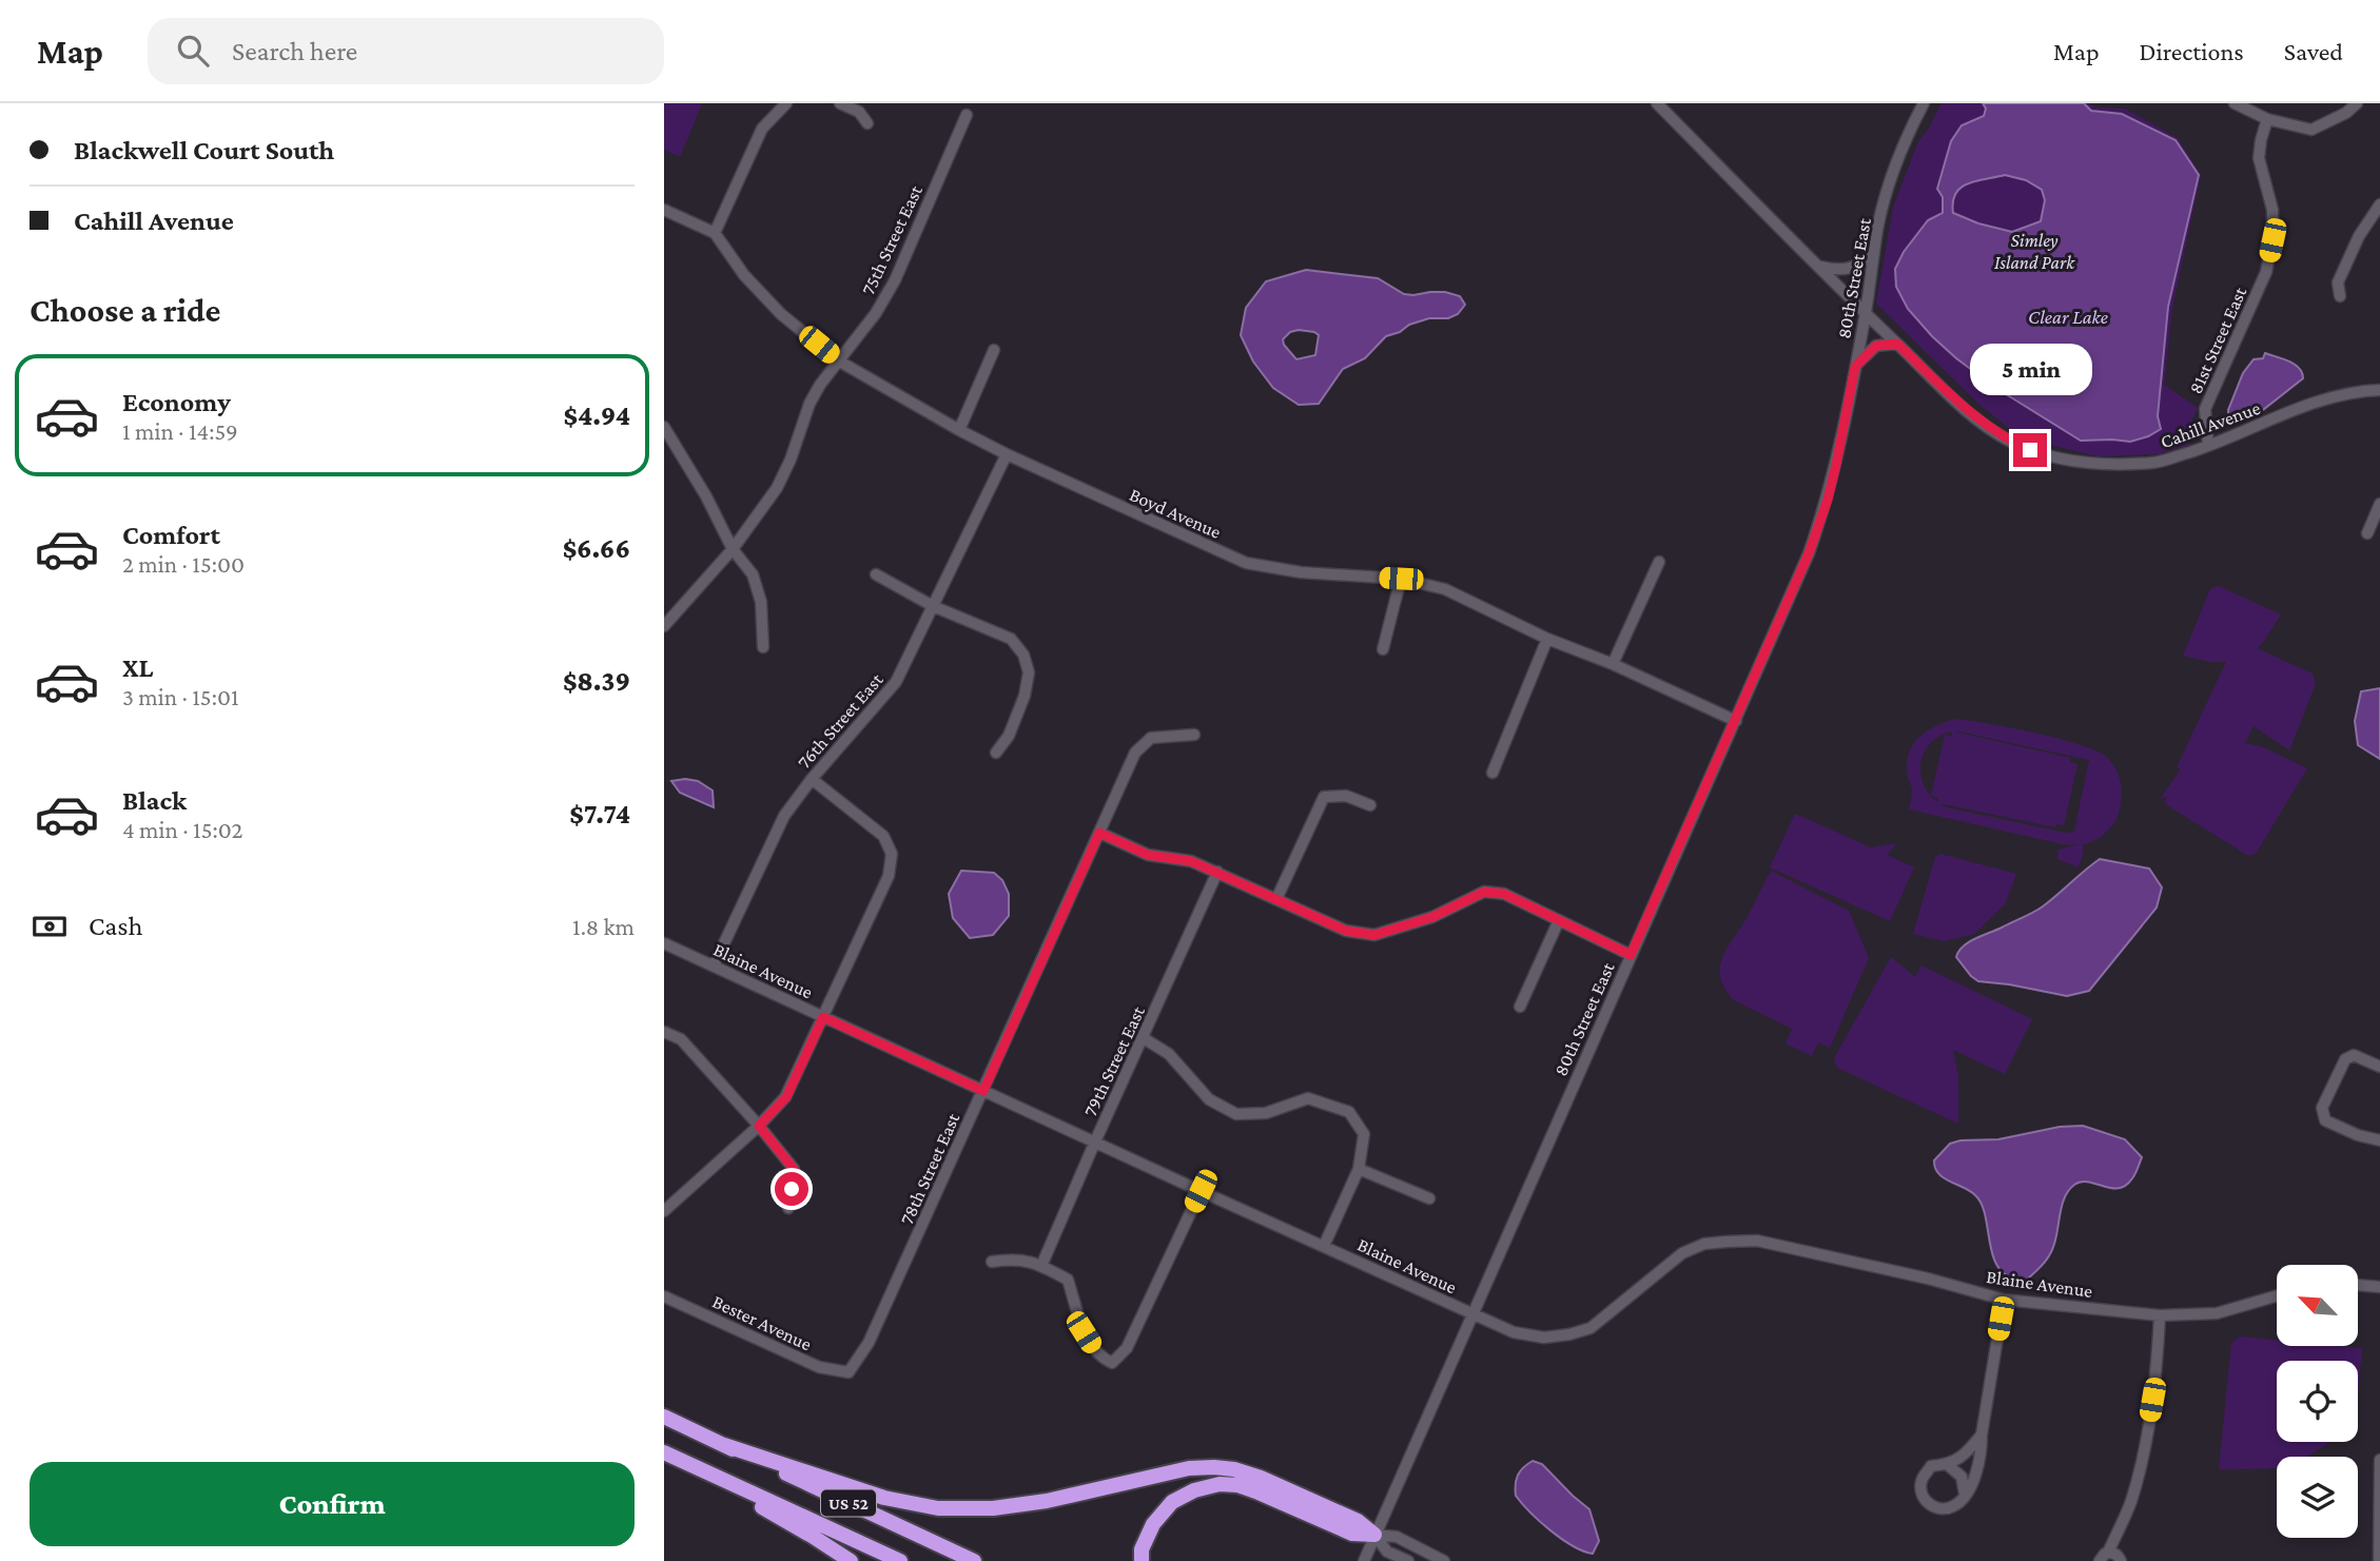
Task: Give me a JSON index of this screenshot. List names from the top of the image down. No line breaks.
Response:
{"streets":{"highway":["US 52"],"street":["75th Street East","80th Street East","81st Street East","Cahill Avenue","Boyd Avenue","76th Street East","Blaine Avenue","79th Street East","78th Street East","Bester Avenue"]},"crossings":[["75th Street East","Boyd Avenue"],["80th Street East","Cahill Avenue"],["80th Street East","Boyd Avenue"],["80th Street East","Blaine Avenue"],["81st Street East","Cahill Avenue"],["Boyd Avenue","76th Street East"],["76th Street East","Blaine Avenue"],["Blaine Avenue","79th Street East"],["Blaine Avenue","78th Street East"],["78th Street East","Bester Avenue"]],"water":["Clear Lake"],"parks":["Simley Island Park"],"north":"top left","page":{"header":"Map","search":"Search here","nav":["Map","Directions","Saved"],"banner":["Blackwell Court South","Cahill Avenue"],"heading":"Choose a ride","bubble":"5 min","list":[{"name":"Economy","note":"1 min · 14:59","value":"$4.94"},{"name":"Comfort","note":"2 min · 15:00","value":"$6.66"},{"name":"XL","note":"3 min · 15:01","value":"$8.39"},{"name":"Black","note":"4 min · 15:02","value":"$7.74"}],"pay":["Cash","1.8 km"],"buttons":"Confirm"}}
